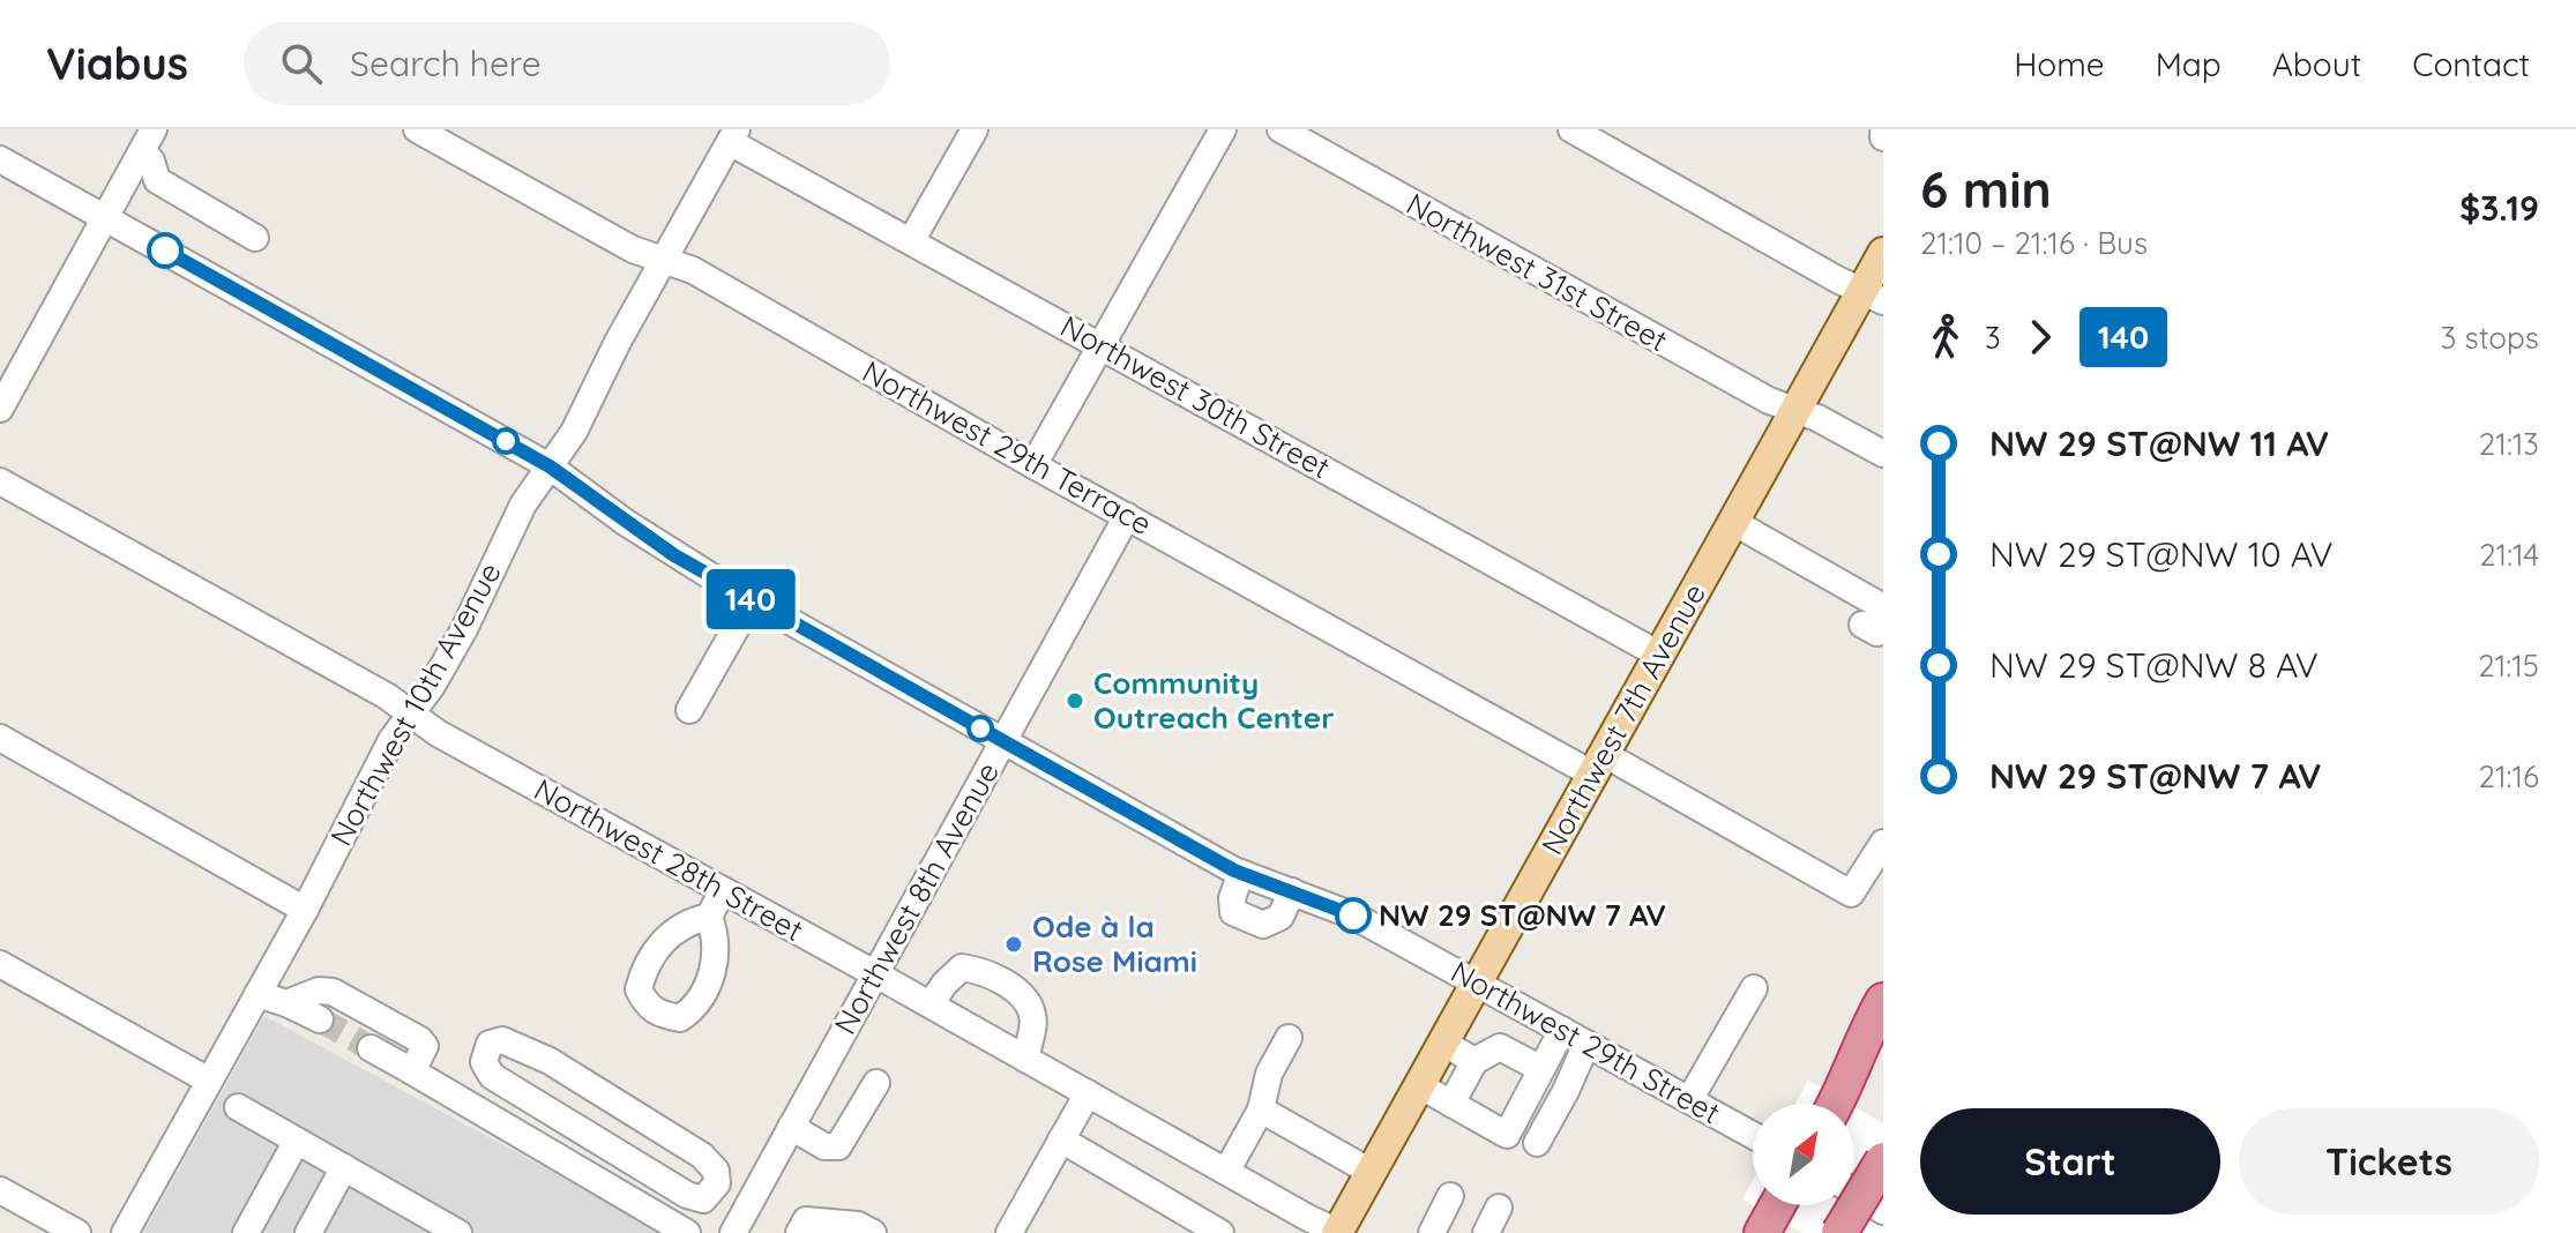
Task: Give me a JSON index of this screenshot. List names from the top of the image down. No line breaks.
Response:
{"streets":{"main road":["Northwest 7th Avenue"],"street":["Northwest 31st Street","Northwest 30th Street","Northwest 29th Terrace","Northwest 10th Avenue","Northwest 28th Street","Northwest 8th Avenue","Northwest 29th Street"]},"crossings":[["Northwest 31st Street","Northwest 7th Avenue"],["Northwest 30th Street","Northwest 10th Avenue"],["Northwest 30th Street","Northwest 7th Avenue"],["Northwest 29th Terrace","Northwest 10th Avenue"],["Northwest 29th Terrace","Northwest 7th Avenue"],["Northwest 29th Terrace","Northwest 8th Avenue"],["Northwest 10th Avenue","Northwest 28th Street"],["Northwest 10th Avenue","Northwest 29th Street"],["Northwest 7th Avenue","Northwest 28th Street"],["Northwest 7th Avenue","Northwest 29th Street"],["Northwest 28th Street","Northwest 8th Avenue"],["Northwest 8th Avenue","Northwest 29th Street"]],"places":["Community Outreach Center","NW 29 ST@NW 7 AV","Ode à la Rose Miami"],"lines":["bus line 140"],"north":"top right","page":{"header":"Viabus","search":"Search here","nav":["Home","Map","About","Contact"],"on_map":"140","heading":["6 min","21:10 – 21:16 · Bus","$3.19"],"legs":["3","140","3 stops"],"list":[{"name":"NW 29 ST@NW 11 AV","value":"21:13"},{"name":"NW 29 ST@NW 10 AV","value":"21:14"},{"name":"NW 29 ST@NW 8 AV","value":"21:15"},{"name":"NW 29 ST@NW 7 AV","value":"21:16"}],"buttons":["Start","Tickets"]}}
